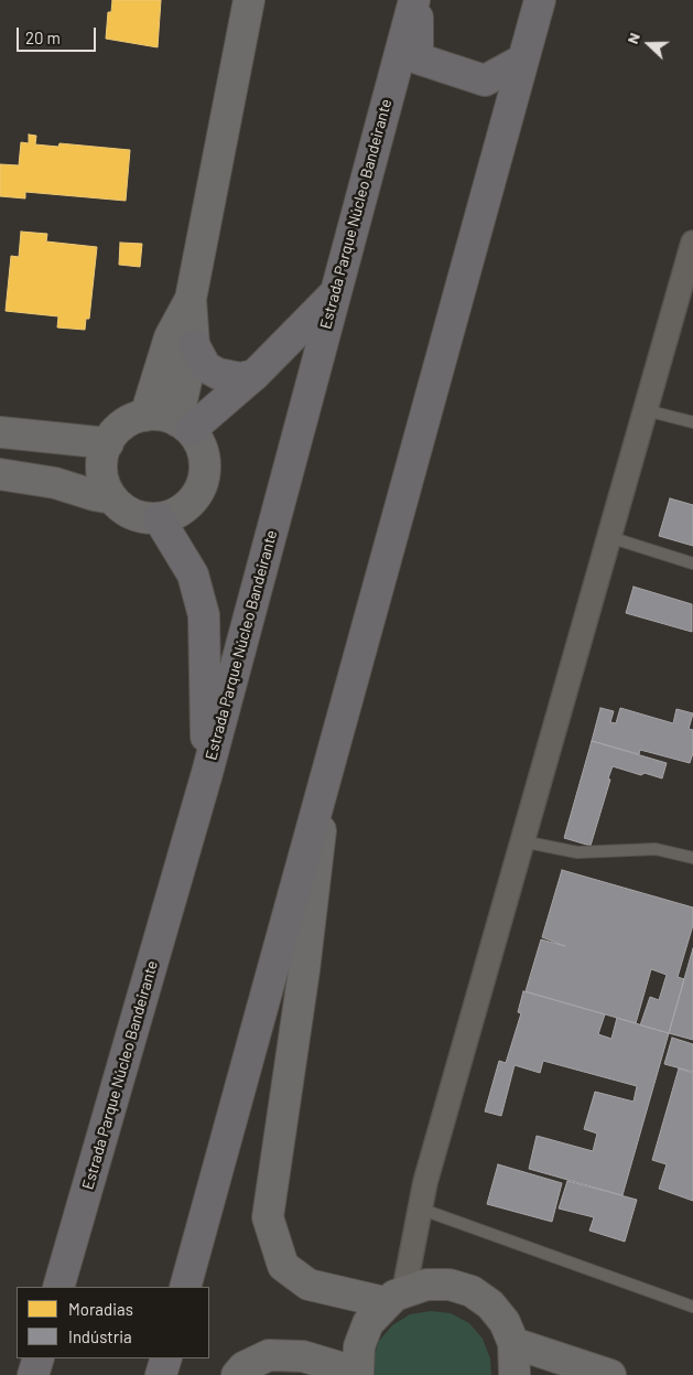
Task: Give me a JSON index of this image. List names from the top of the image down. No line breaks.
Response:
{"streets":{"highway":["Estrada Parque Núcleo Bandeirante"]},"legend":["Moradias","Indústria"],"scale_bar":"20 m","north":"left"}
